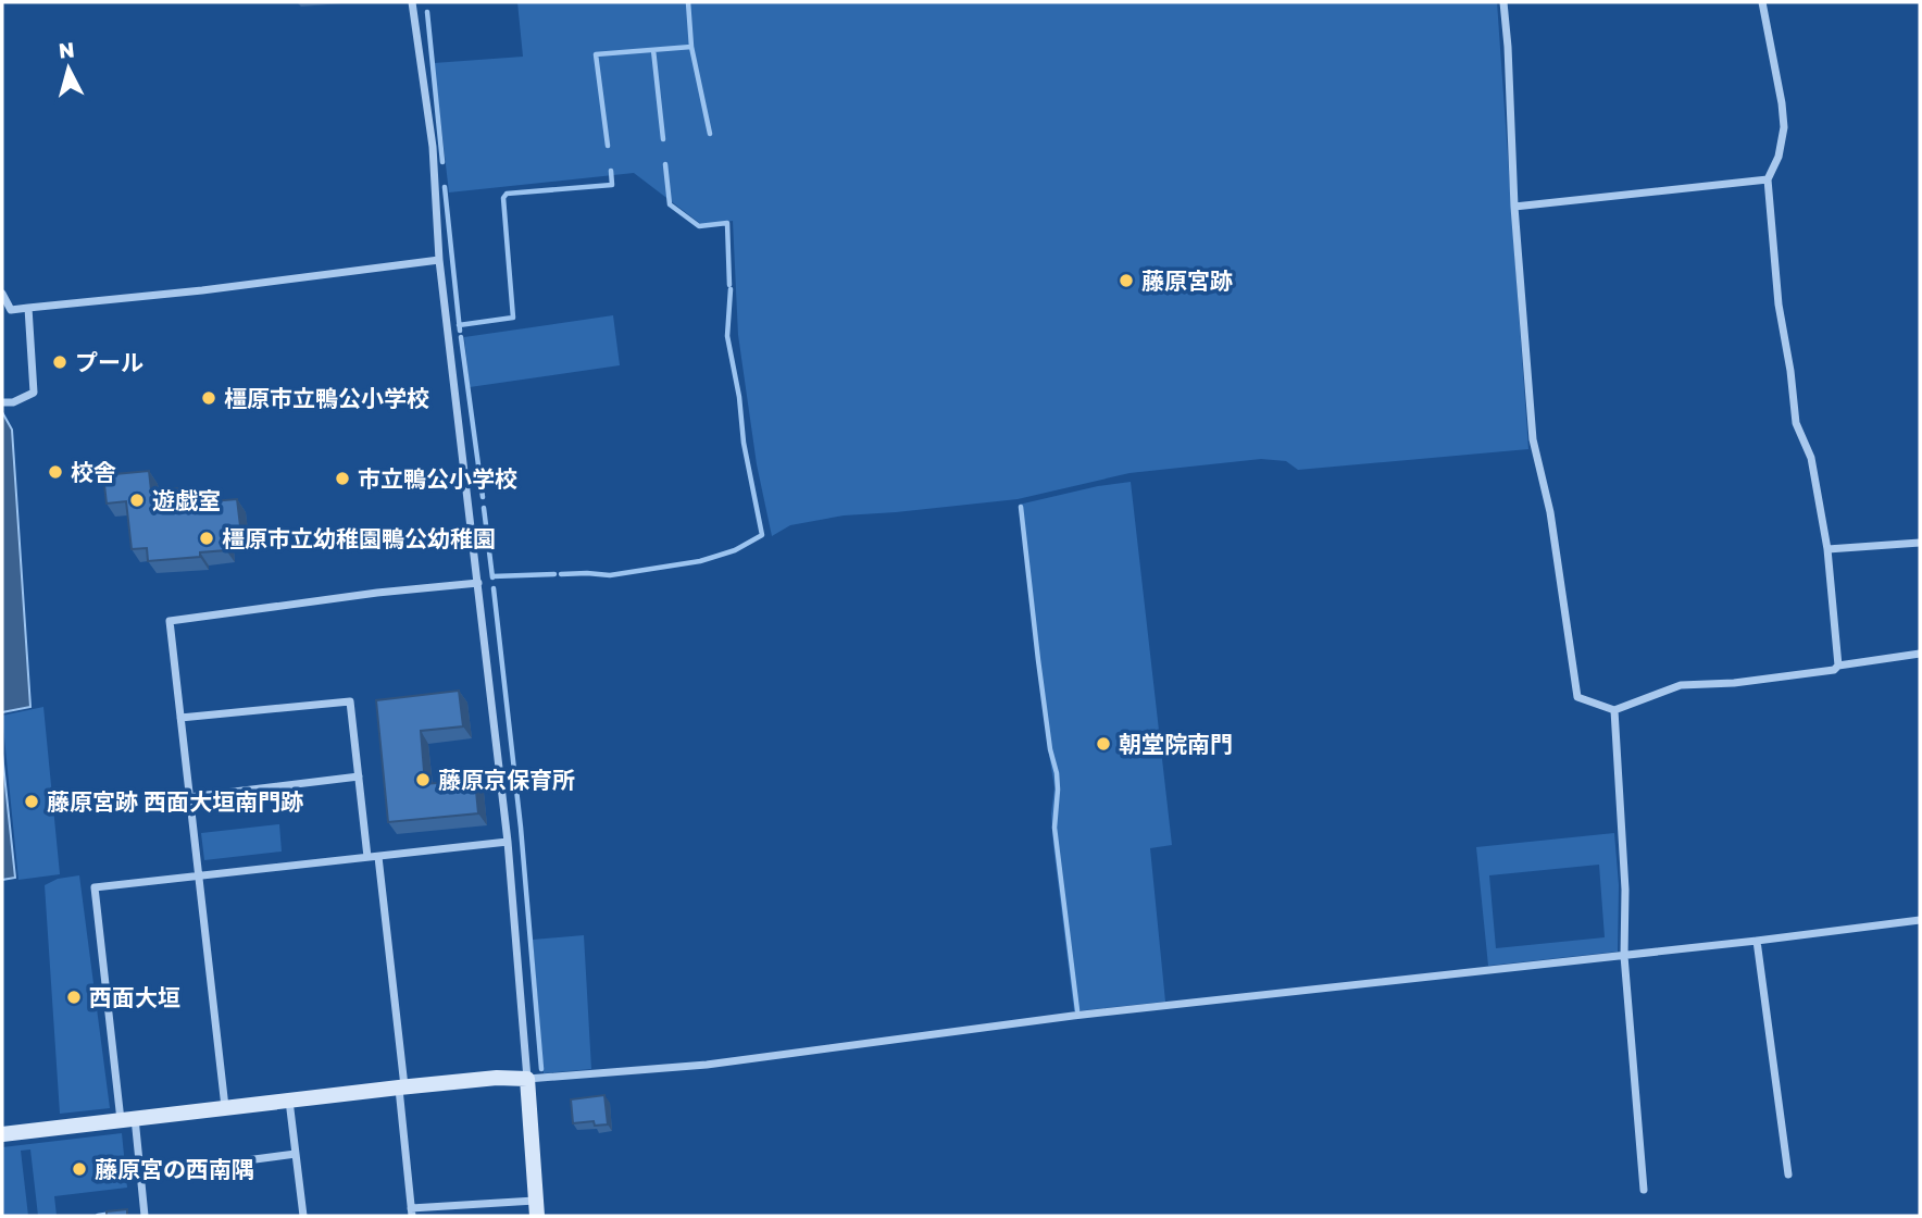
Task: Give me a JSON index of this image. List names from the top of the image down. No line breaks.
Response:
{"places":["藤原宮跡","プール","橿原市立鴨公小学校","校舎","市立鴨公小学校","遊戯室","橿原市立幼稚園鴨公幼稚園","朝堂院南門","藤原京保育所","藤原宮跡 西面大垣南門跡","西面大垣","藤原宮の西南隅"],"north":"top"}
